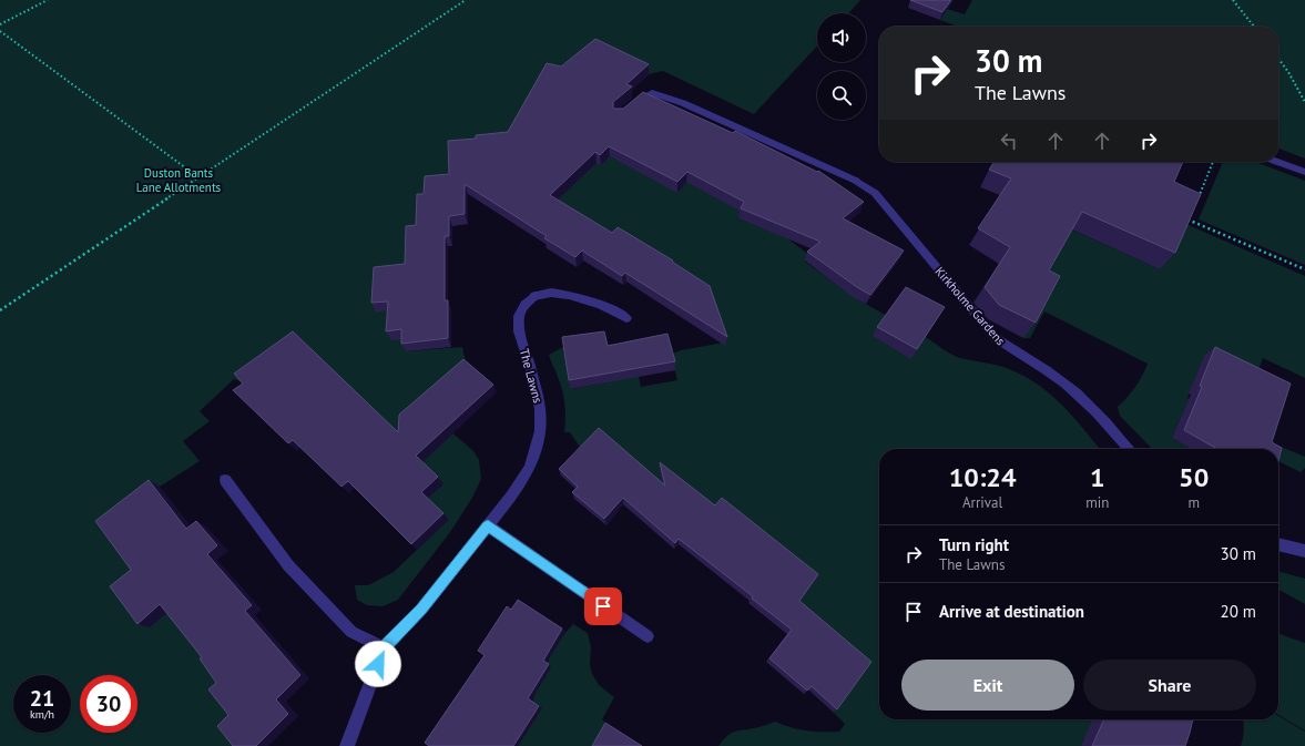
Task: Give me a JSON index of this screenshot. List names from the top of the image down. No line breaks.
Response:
{"streets":{"street":["Kirkholme Gardens","The Lawns"]},"parks":["Duston Bants Lane Allotments"],"page":{"turn":["30 m","The Lawns"],"eta":["10:24","Arrival","1","min","50","m"],"list":[{"name":"Turn right","note":"The Lawns","value":"30 m"},{"name":"Arrive at destination","value":"20 m"}],"buttons":["Exit","Share"],"speed":"21 km/h","limit":"30"}}
